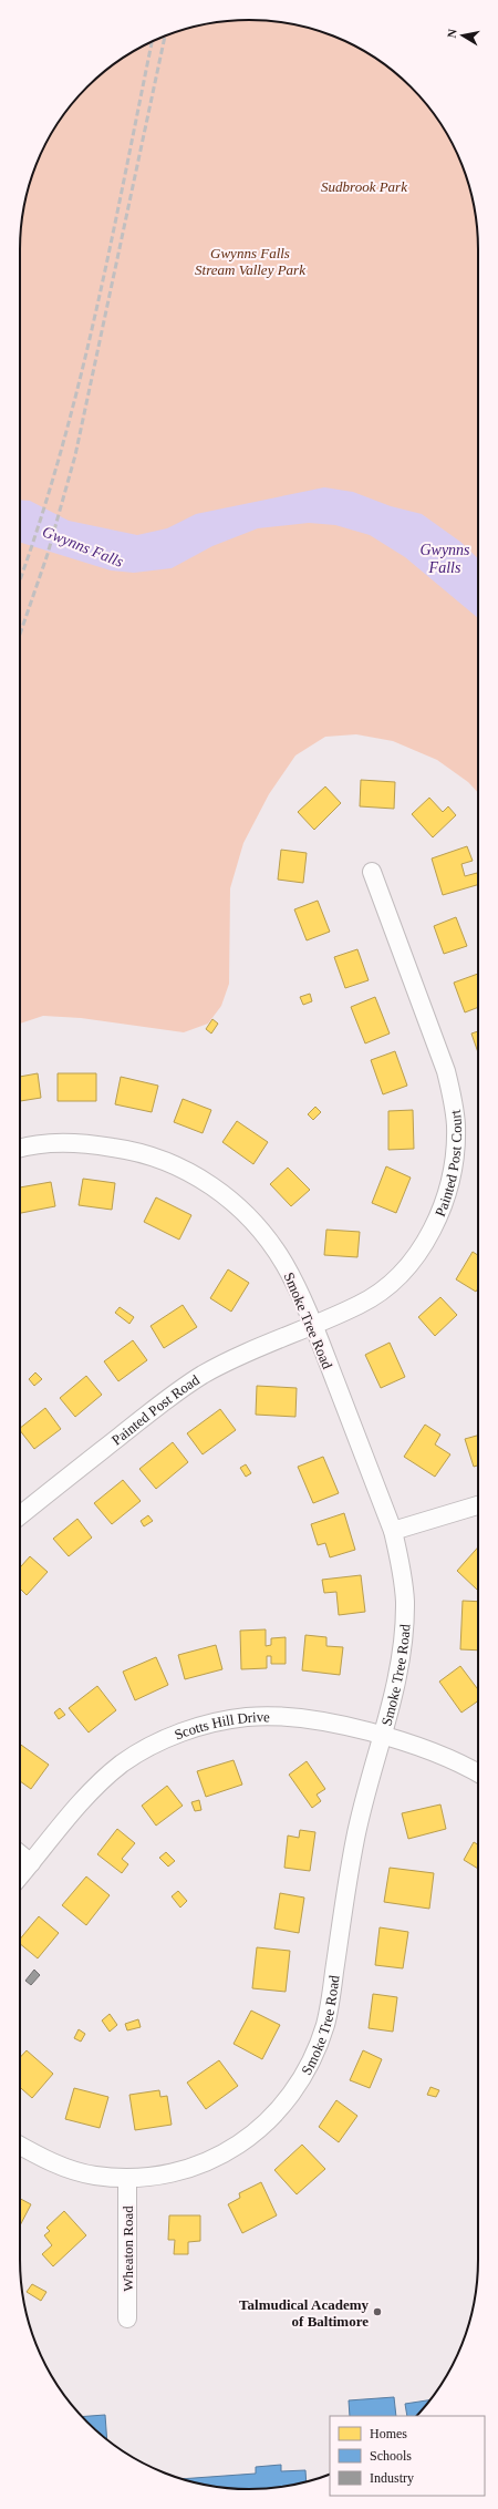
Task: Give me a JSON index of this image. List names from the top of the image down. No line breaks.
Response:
{"streets":{"street":["Painted Post Court","Smoke Tree Road","Painted Post Road","Scotts Hill Drive","Wheaton Road"]},"crossings":[["Painted Post Court","Smoke Tree Road"],["Painted Post Court","Painted Post Road"],["Smoke Tree Road","Painted Post Road"],["Smoke Tree Road","Scotts Hill Drive"],["Smoke Tree Road","Wheaton Road"]],"water":["Gwynns Falls"],"parks":["Sudbrook Park","Gwynns Falls Stream Valley Park"],"places":["Talmudical Academy of Baltimore"],"legend":["Homes","Schools","Industry"],"north":"left"}
